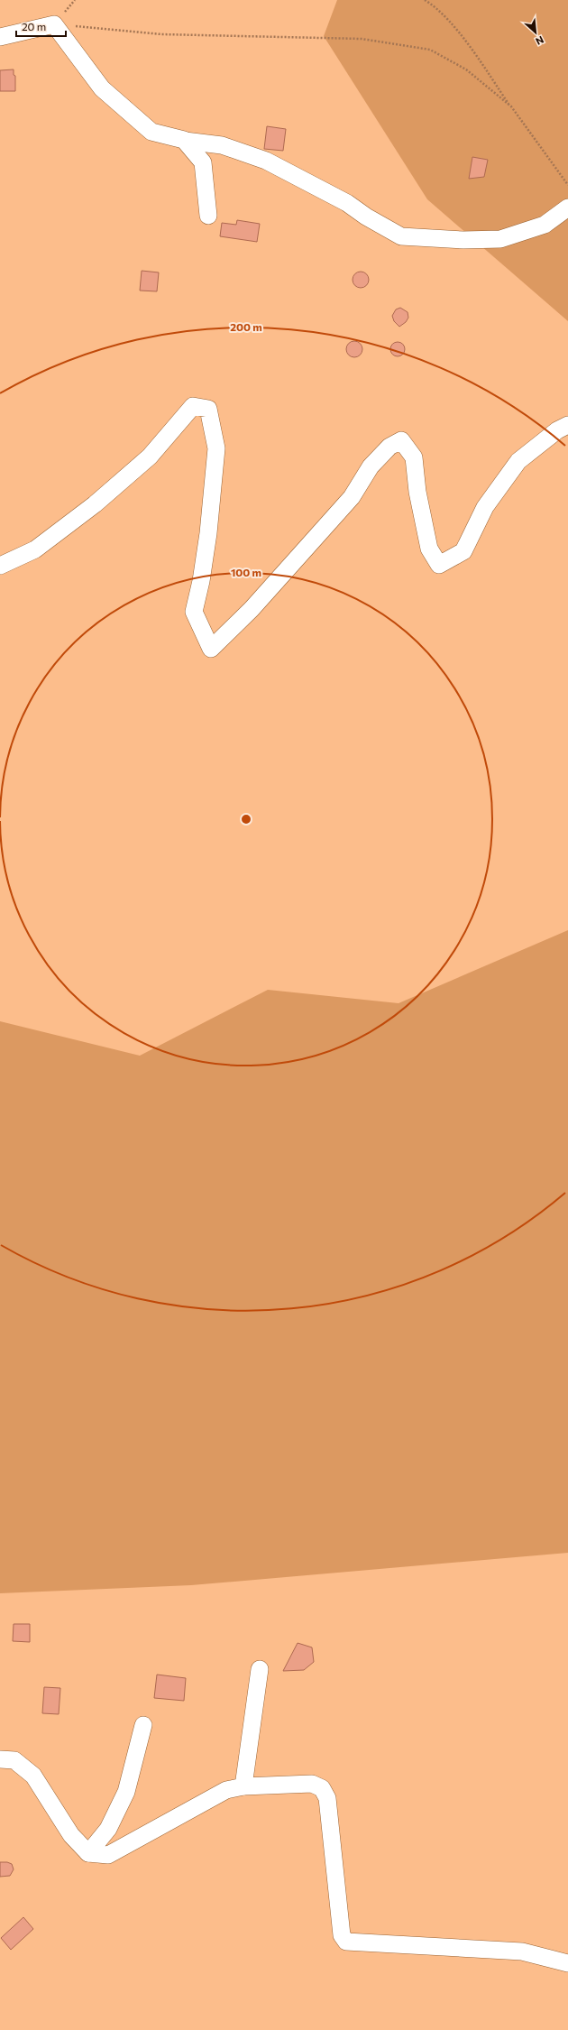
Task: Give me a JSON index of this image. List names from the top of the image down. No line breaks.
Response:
{"scale_bar":"20 m","north":"bottom right","rings":["200 m","100 m"]}
